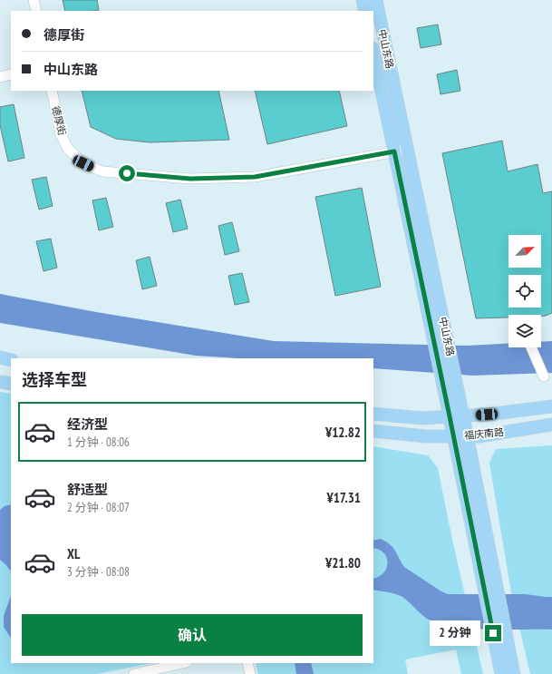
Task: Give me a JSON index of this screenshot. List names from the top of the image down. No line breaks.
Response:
{"streets":{"main road":["中山东路","福庆南路"],"street":["德厚街"]},"crossings":[["中山东路","德厚街"],["中山东路","福庆南路"]],"north":"top right","page":{"banner":["德厚街","中山东路"],"heading":"选择车型","list":[{"name":"经济型","note":"1 分钟 · 08:06","value":"¥12.82"},{"name":"舒适型","note":"2 分钟 · 08:07","value":"¥17.31"},{"name":"XL","note":"3 分钟 · 08:08","value":"¥21.80"}],"buttons":"确认","bubble":"2 分钟"}}
